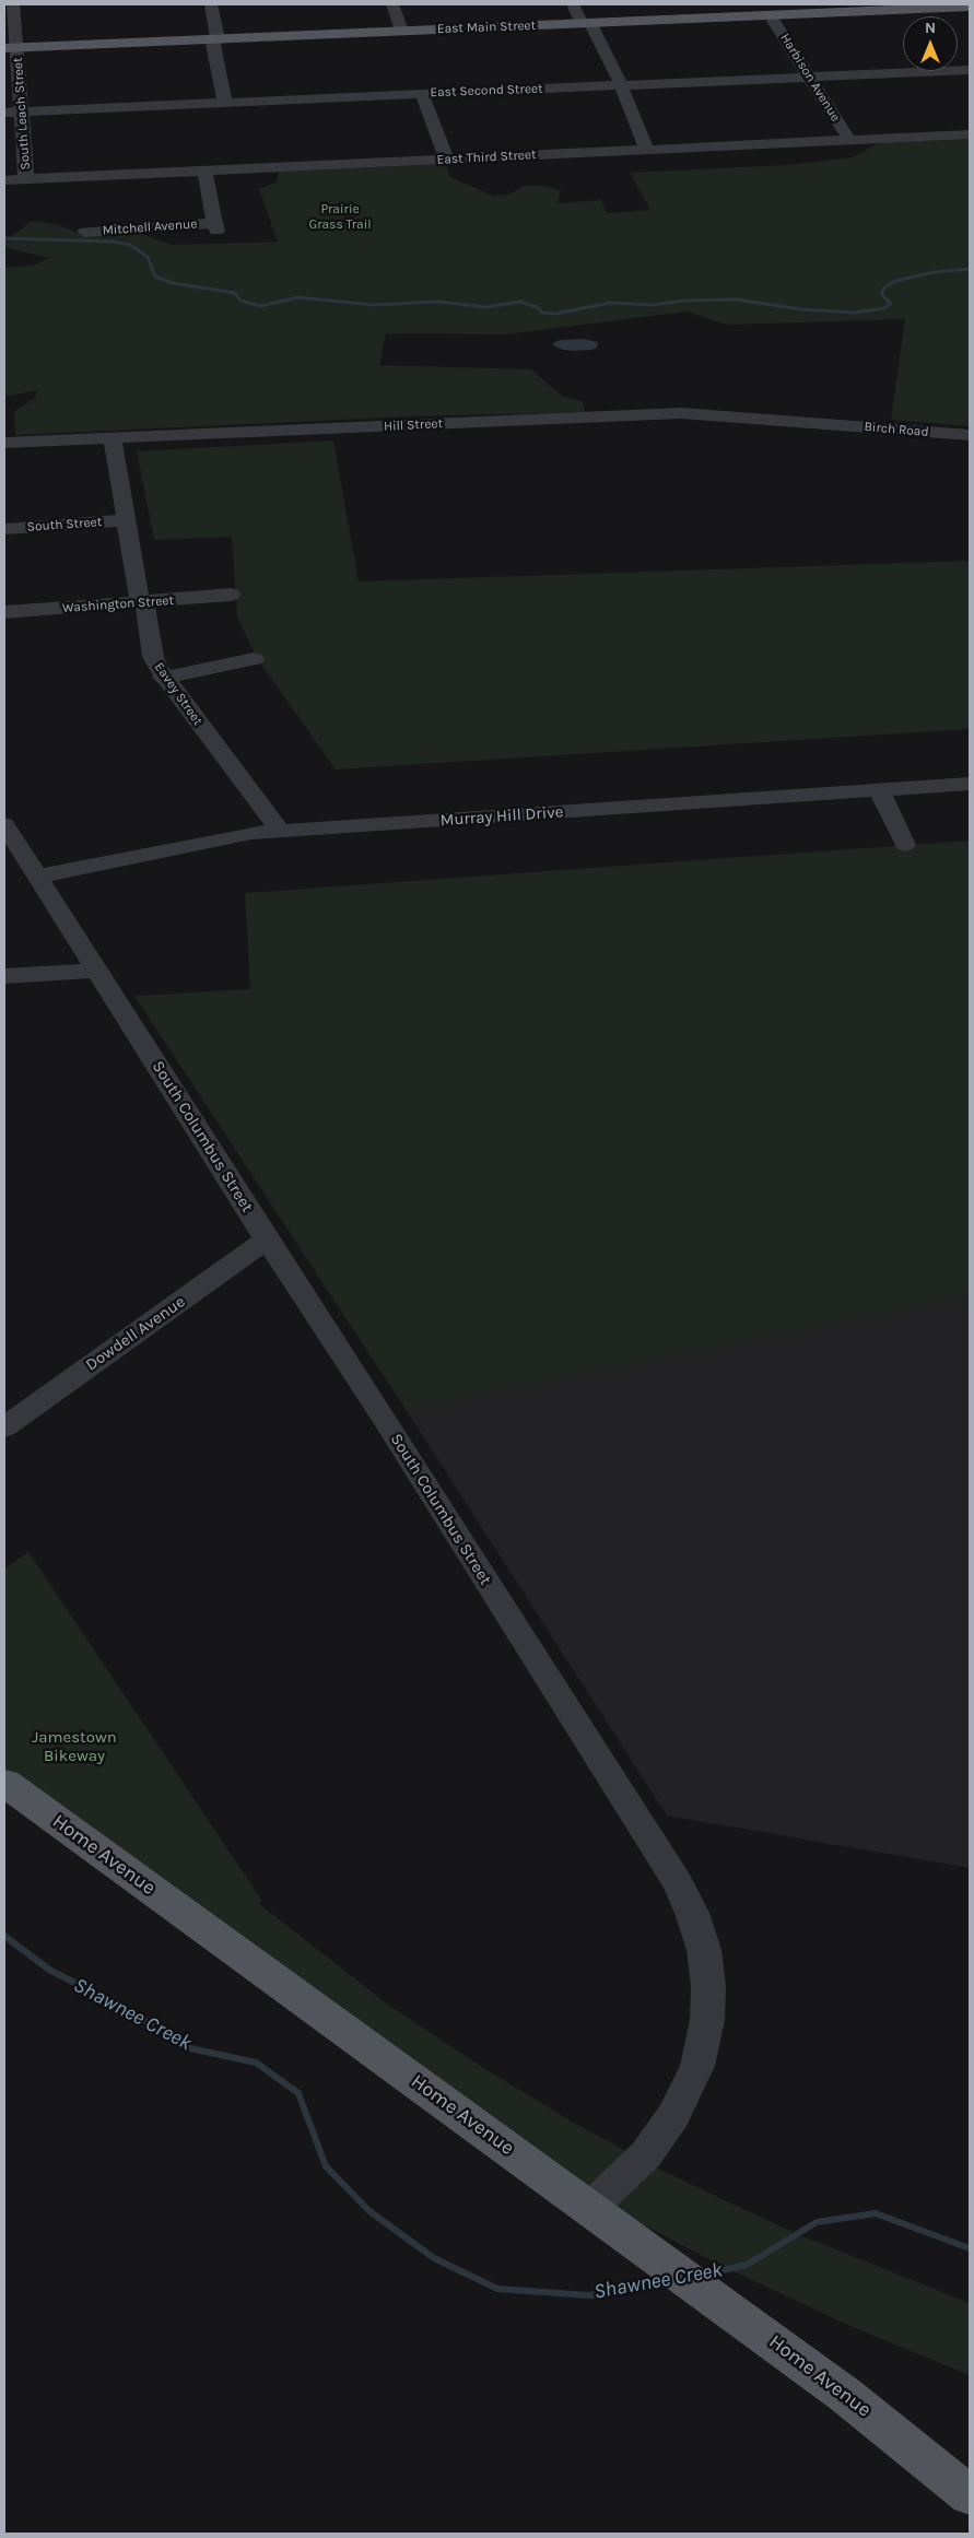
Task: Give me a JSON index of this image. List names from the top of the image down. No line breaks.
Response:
{"streets":{"main road":["East Main Street","Home Avenue"],"street":["Harbison Avenue","East Second Street","South Leach Street","East Third Street","Mitchell Avenue","Hill Street","Birch Road","South Street","Washington Street","Eavey Street","Murray Hill Drive","South Columbus Street","Dowdell Avenue"]},"crossings":[["East Main Street","Harbison Avenue"],["East Main Street","South Leach Street"],["Harbison Avenue","East Second Street"],["Harbison Avenue","East Third Street"],["East Second Street","South Leach Street"],["South Leach Street","East Third Street"],["East Third Street","Mitchell Avenue"],["Hill Street","Birch Road"],["Hill Street","Eavey Street"],["South Street","Eavey Street"],["Washington Street","Eavey Street"],["Eavey Street","Murray Hill Drive"],["Murray Hill Drive","South Columbus Street"],["South Columbus Street","Dowdell Avenue"],["South Columbus Street","Home Avenue"]],"water":["Shawnee Creek"],"parks":["Prairie Grass Trail","Jamestown Bikeway"],"north":"top"}
